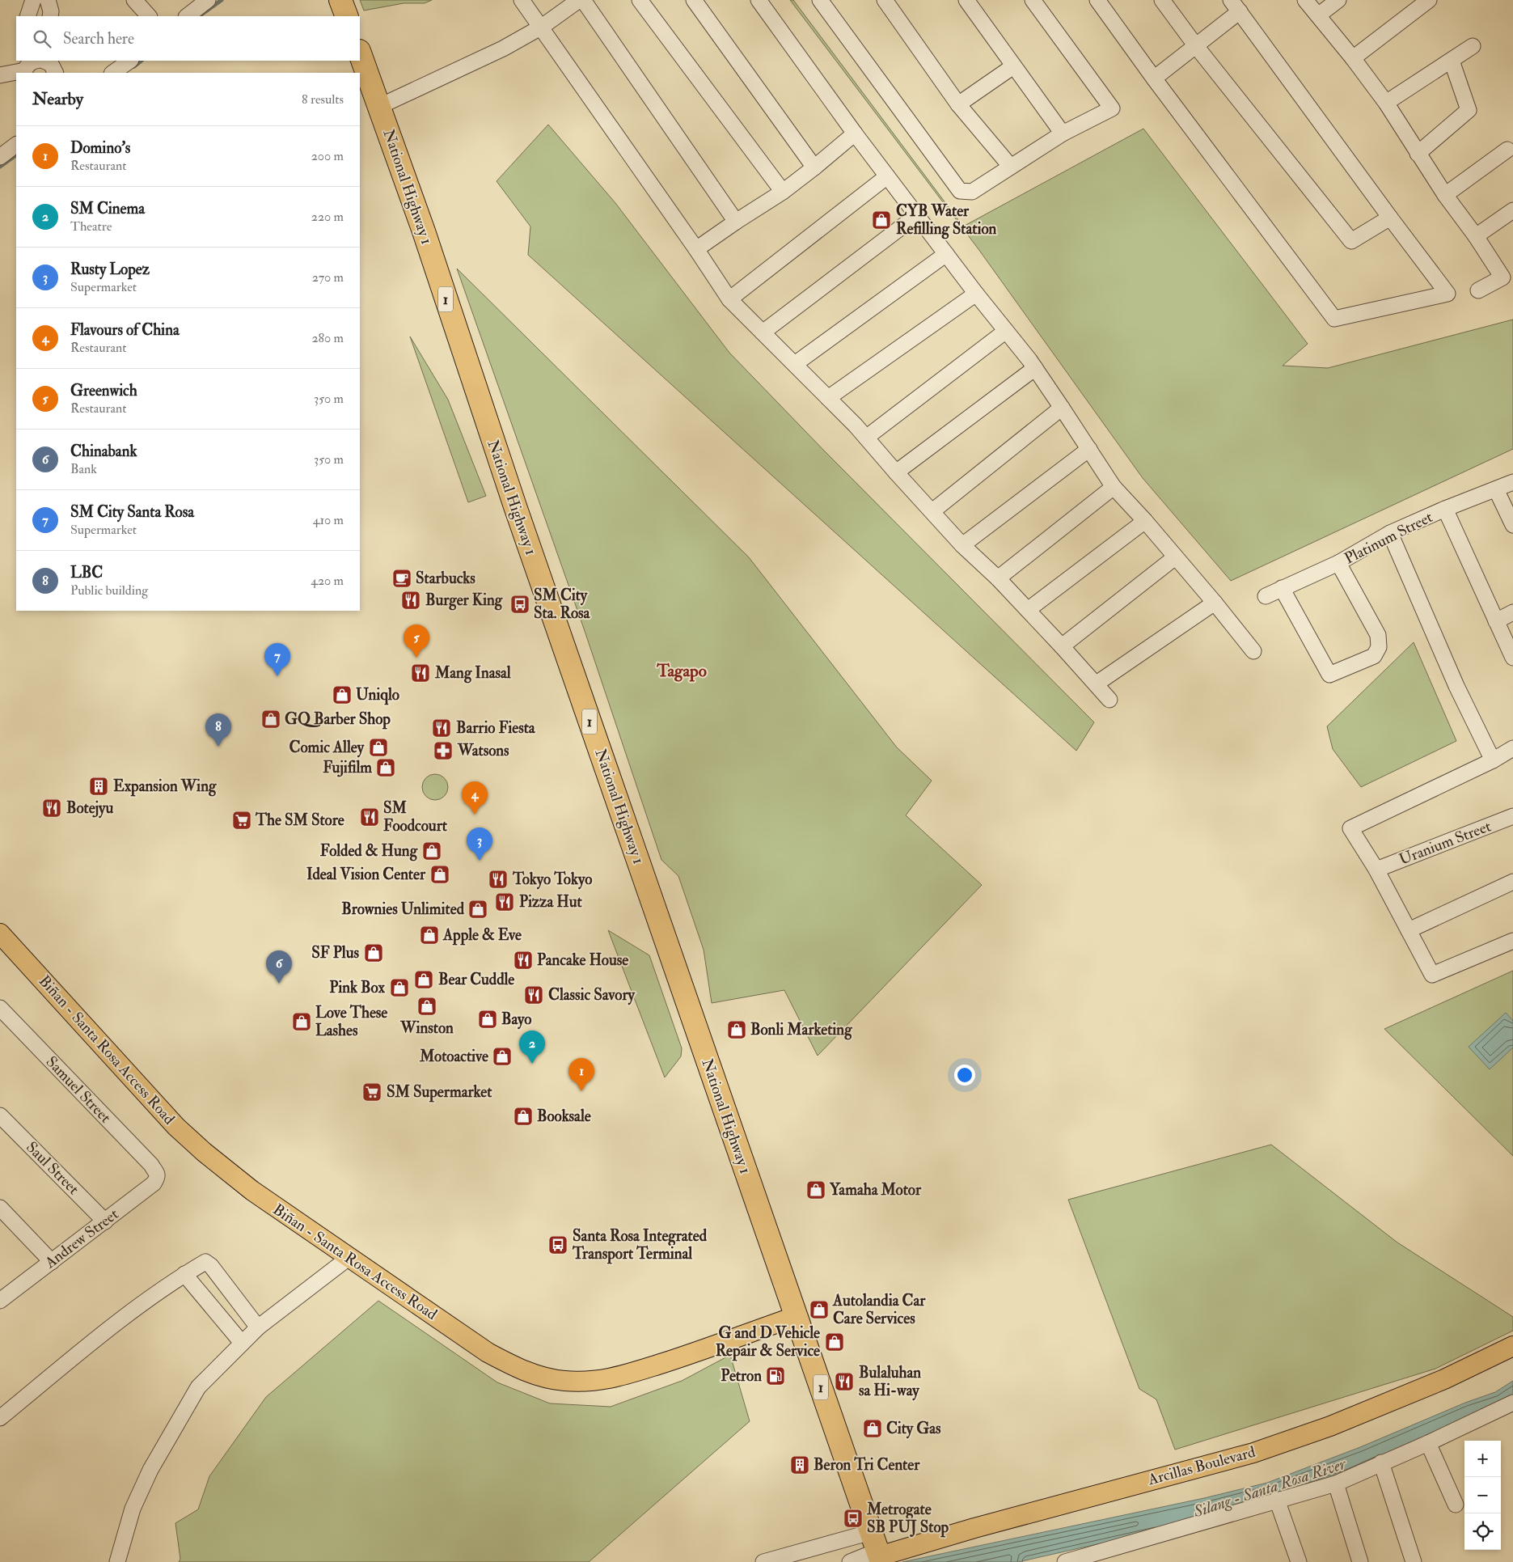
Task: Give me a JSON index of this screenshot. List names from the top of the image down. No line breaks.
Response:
{"streets":{"highway":["National Highway 1","1"],"main road":["Biñan - Santa Rosa Access Road","Arcillas Boulevard"],"street":["Platinum Street","Uranium Street","Samuel Street","Saul Street","Andrew Street"]},"crossings":[["National Highway 1","Biñan - Santa Rosa Access Road"],["National Highway 1","Arcillas Boulevard"],["Samuel Street","Andrew Street"],["Saul Street","Andrew Street"]],"districts":["Tagapo"],"water":["Silang - Santa Rosa River"],"places":{"shop":["CYB Water Refilling Station","Uniqlo","GQ Barber Shop","Comic Alley","Fujifilm","Folded & Hung","Ideal Vision Center","Brownies Unlimited","Apple & Eve","SF Plus","Bear Cuddle","Pink Box","Winston","Bayo","Love These Lashes","Bonli Marketing","Motoactive","Booksale","Yamaha Motor","Autolandia Car Care Services","G and D Vehicle Repair & Service","City Gas"],"cafe":["Starbucks"],"restaurant":["Burger King","Mang Inasal","Barrio Fiesta","Botejyu","SM Foodcourt","Tokyo Tokyo","Pizza Hut","Pancake House","Classic Savory","Bulaluhan sa Hi-way"],"bus stop":["SM City Sta. Rosa","Santa Rosa Integrated Transport Terminal","Metrogate SB PUJ Stop"],"pharmacy":["Watsons"],"building":["Expansion Wing","Beron Tri Center"],"supermarket":["The SM Store","SM Supermarket"],"fuel station":["Petron"]},"page":{"search":"Search here","heading":["Nearby","8 results"],"list":[{"mark":"1","name":"Domino's","note":"Restaurant","value":"200 m"},{"mark":"2","name":"SM Cinema","note":"Theatre","value":"220 m"},{"mark":"3","name":"Rusty Lopez","note":"Supermarket","value":"270 m"},{"mark":"4","name":"Flavours of China","note":"Restaurant","value":"280 m"},{"mark":"5","name":"Greenwich","note":"Restaurant","value":"350 m"},{"mark":"6","name":"Chinabank","note":"Bank","value":"350 m"},{"mark":"7","name":"SM City Santa Rosa","note":"Supermarket","value":"410 m"},{"mark":"8","name":"LBC","note":"Public building","value":"420 m"}],"pins":["5","7","8","4","3","6","2","1"],"map_buttons":["+","−"]}}
